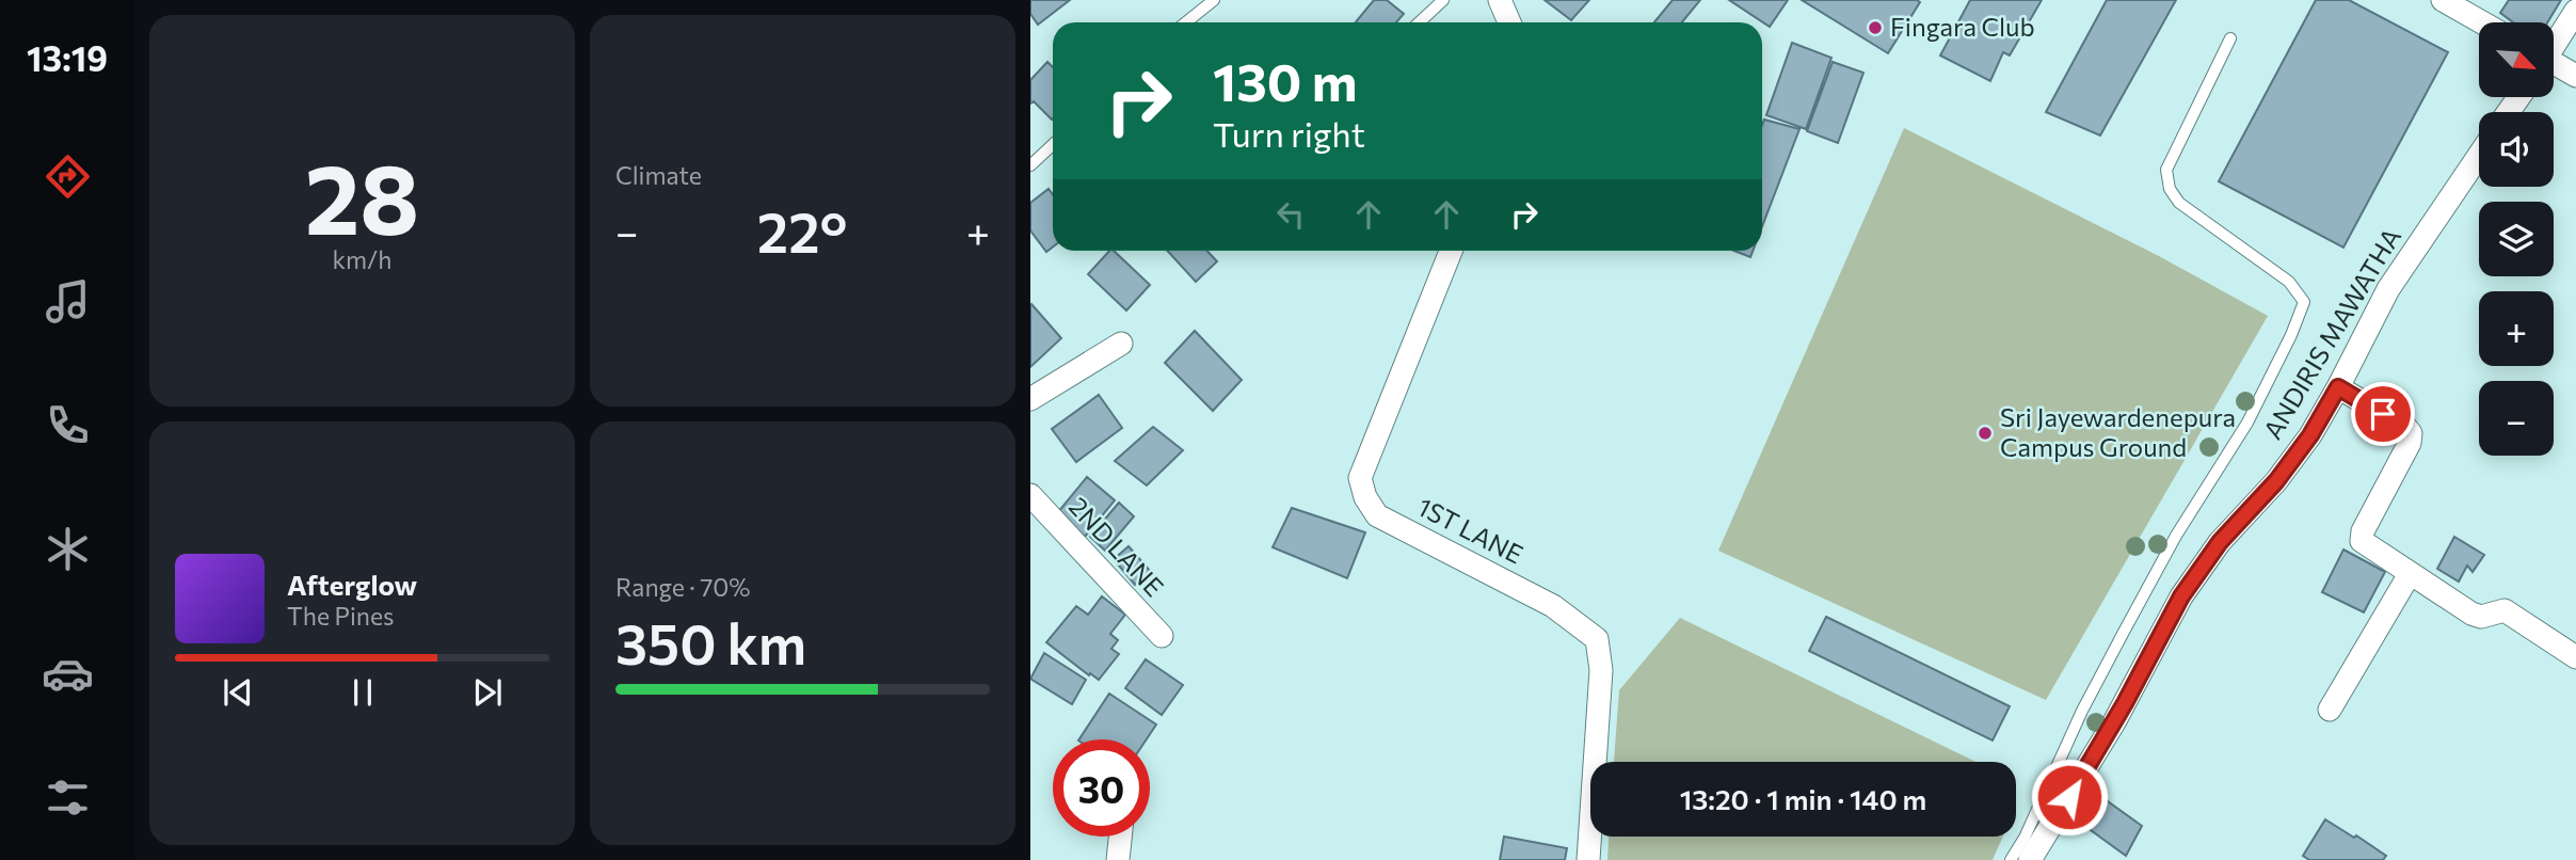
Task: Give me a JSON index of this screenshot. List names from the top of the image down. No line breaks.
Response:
{"streets":{"street":["ANDIRIS MAWATHA","1ST LANE","2ND LANE"]},"places":["Fingara Club","Sri Jayewardenepura Campus Ground"],"north":"bottom right","page":{"tabs":"13:19","tile":[["28","km/h"],"Climate",["Range · 70%","350 km"]],"map_buttons":["+","−"],"turn":["130 m","Turn right"],"heat":["−","22°","+"],"song":["Afterglow","The Pines"],"limit":"30","trip":"13:20 · 1 min · 140 m"}}
